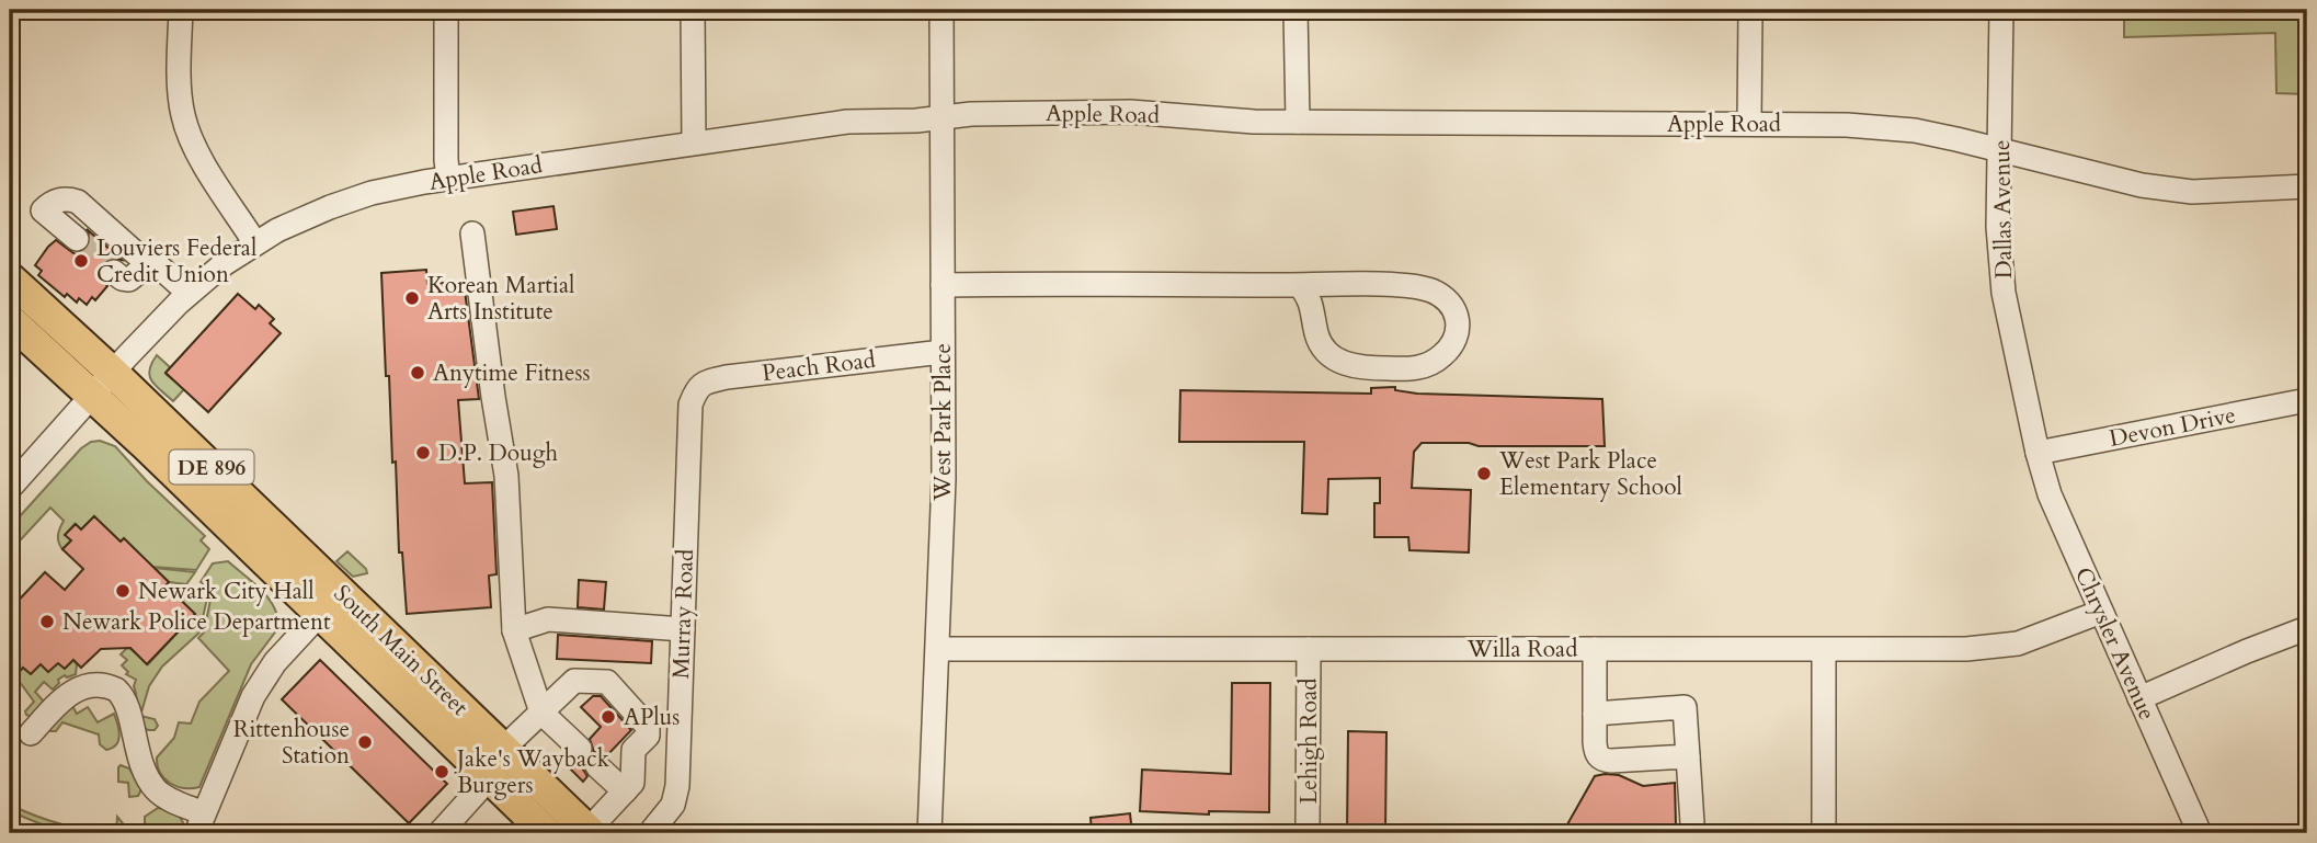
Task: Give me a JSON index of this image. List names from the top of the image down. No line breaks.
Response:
{"streets":{"main road":["DE 896","South Main Street"],"street":["Apple Road","Dallas Avenue","Peach Road","West Park Place","Devon Drive","Murray Road","Chrysler Avenue","Willa Road","Lehigh Road"]},"crossings":[["Apple Road","Dallas Avenue"],["Apple Road","West Park Place"],["Apple Road","South Main Street"],["Dallas Avenue","Devon Drive"],["Dallas Avenue","Chrysler Avenue"],["Peach Road","West Park Place"],["Peach Road","Murray Road"],["West Park Place","Willa Road"],["Devon Drive","Chrysler Avenue"],["Chrysler Avenue","Willa Road"],["Willa Road","Lehigh Road"]],"places":["Louviers Federal Credit Union","Korean Martial Arts Institute","Anytime Fitness","D.P. Dough","West Park Place Elementary School","Newark City Hall","Newark Police Department","APlus","Rittenhouse Station","Jake's Wayback Burgers"]}
